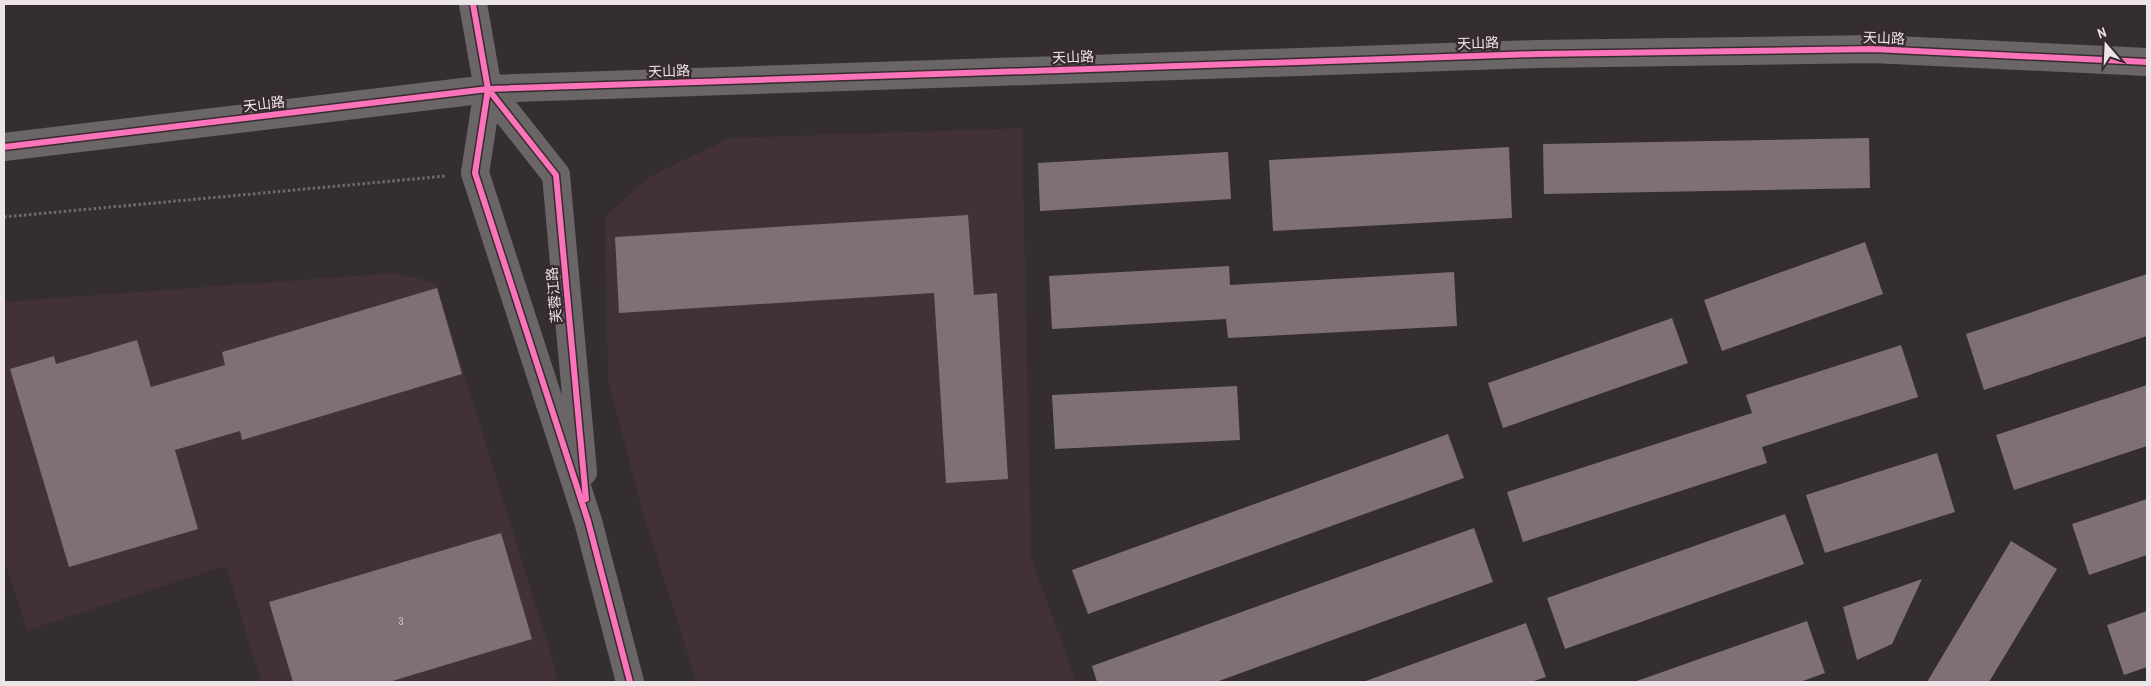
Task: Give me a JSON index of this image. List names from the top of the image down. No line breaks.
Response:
{"streets":{"main road":["天山路","芙蓉江路"]},"crossings":[["天山路","芙蓉江路"]],"house_numbers":["3"],"north":"top"}
